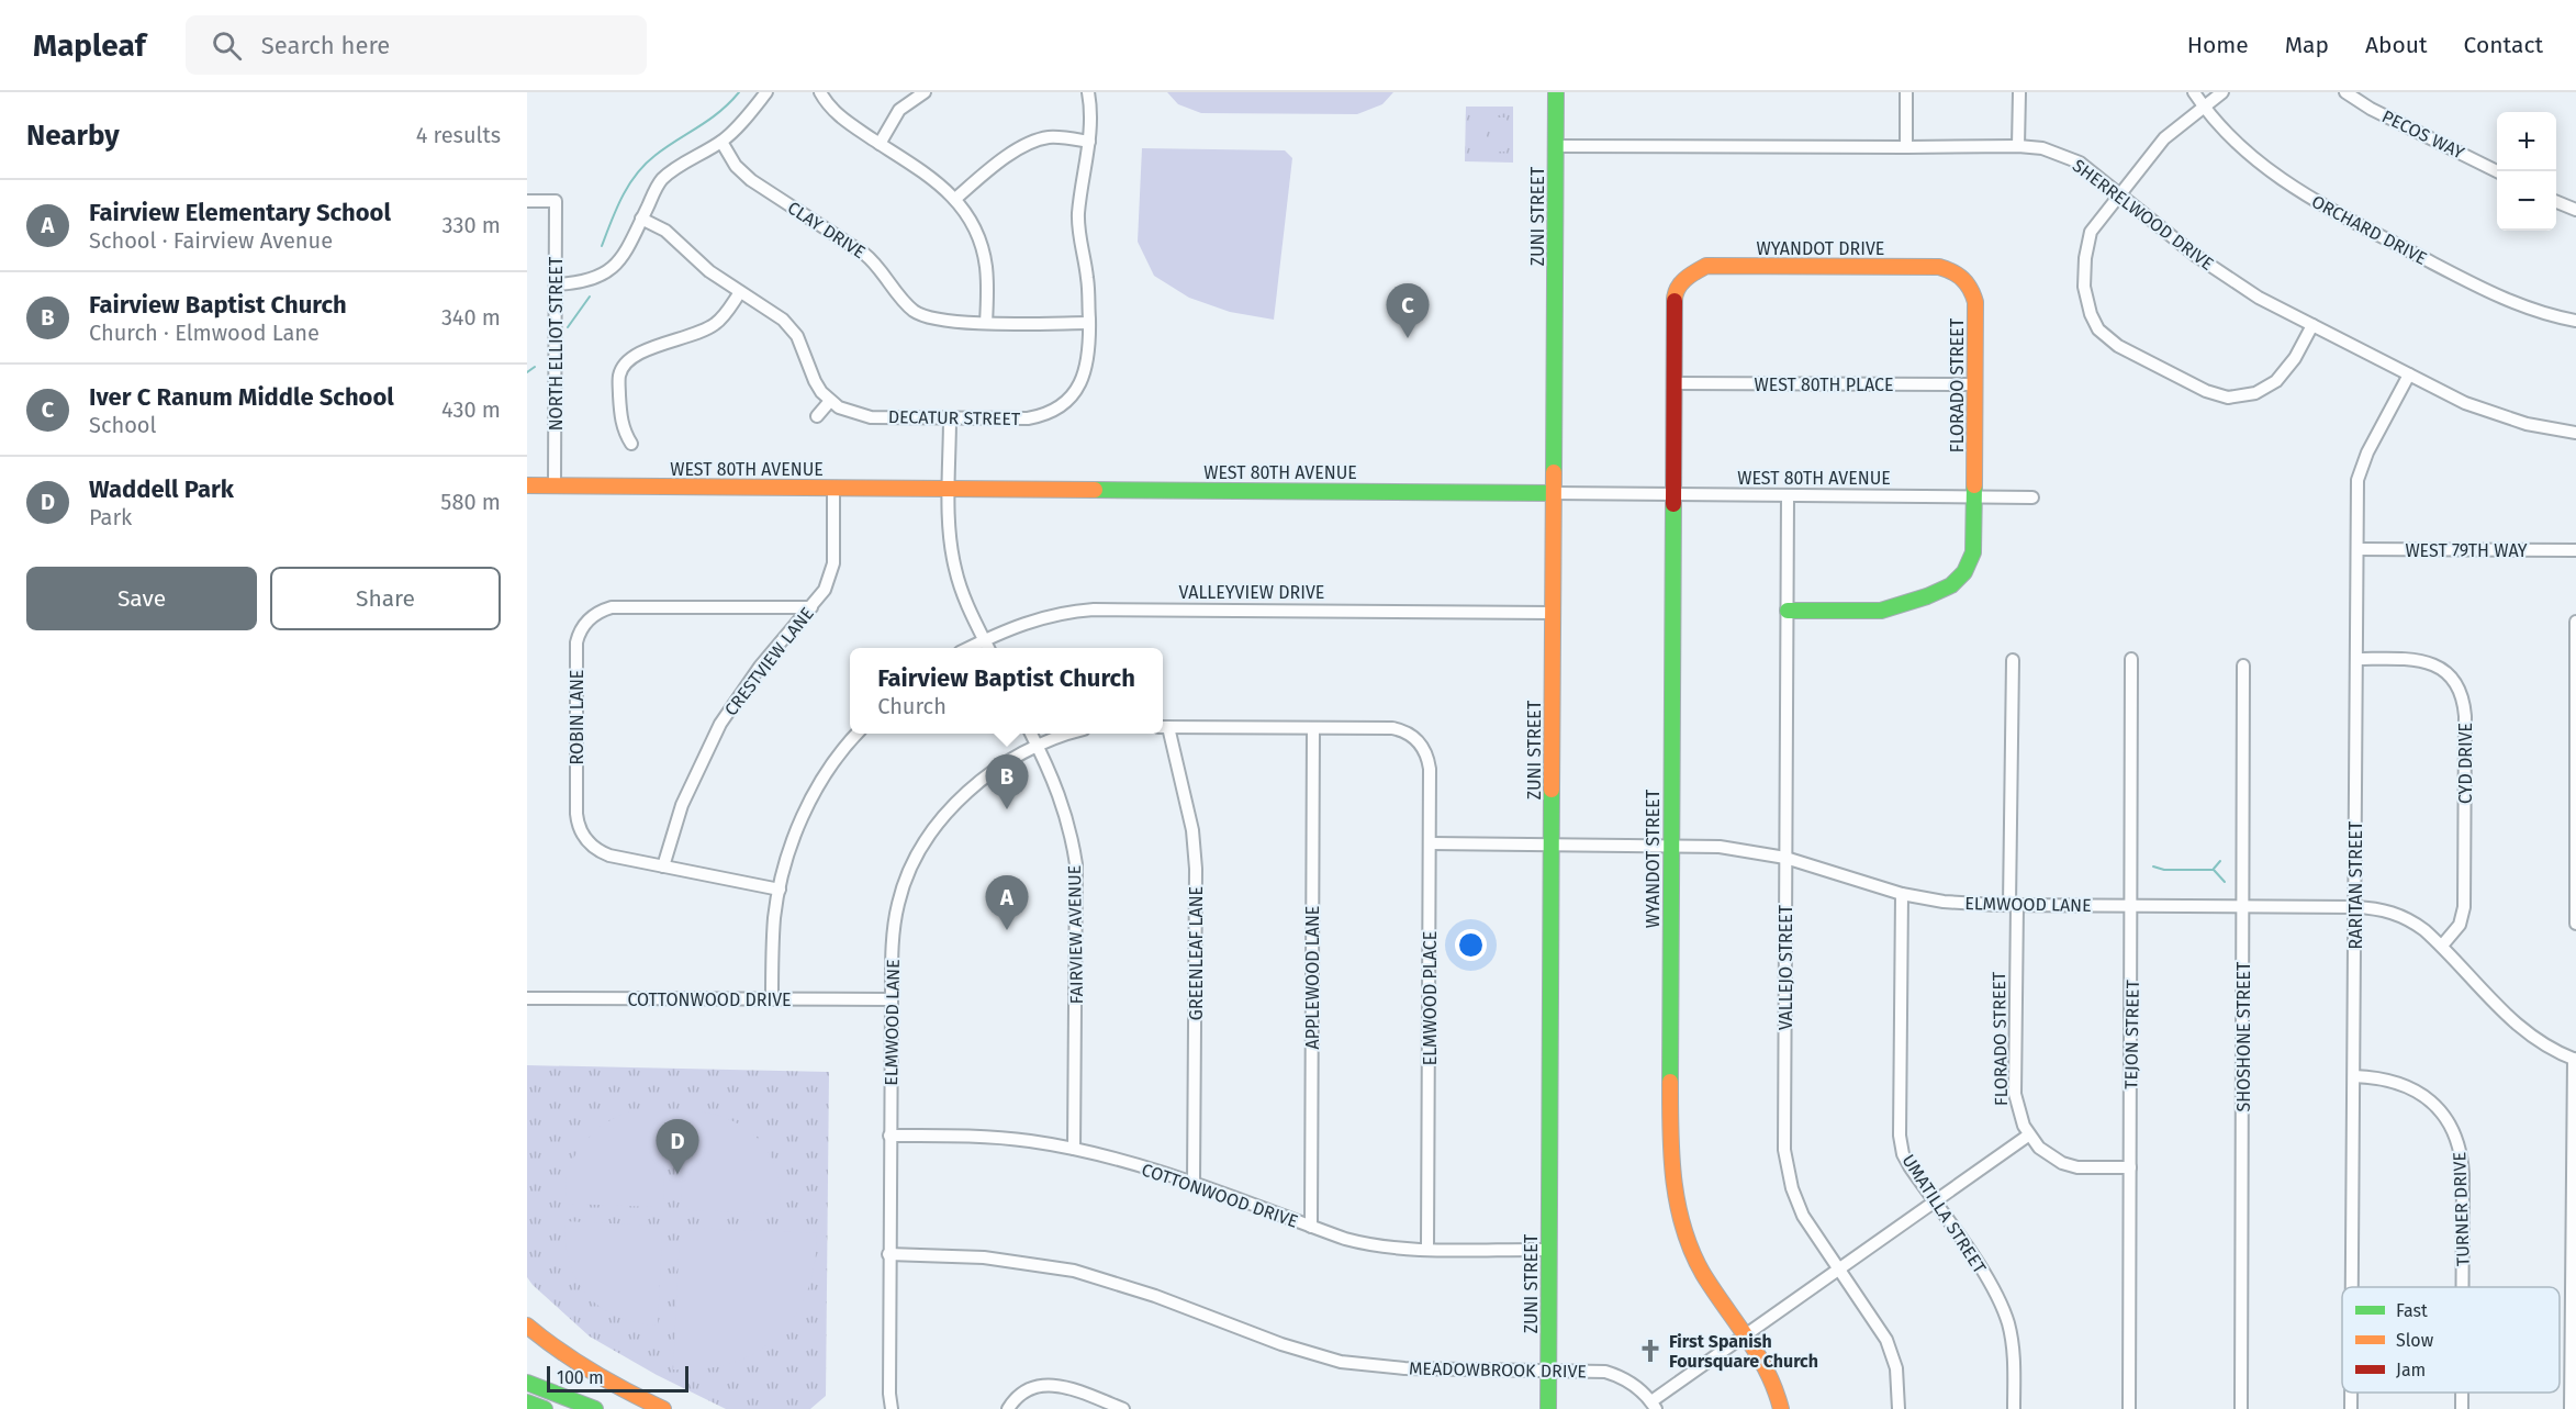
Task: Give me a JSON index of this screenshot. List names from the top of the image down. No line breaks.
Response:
{"streets":{"main road":["ZUNI STREET","WYANDOT DRIVE","FLORADO STREET","WEST 80TH AVENUE","WYANDOT STREET"],"street":["PECOS WAY","SHERRELWOOD DRIVE","CLAY DRIVE","ORCHARD DRIVE","NORTH ELLIOT STREET","WEST 80TH PLACE","DECATUR STREET","WEST 79TH WAY","VALLEYVIEW DRIVE","CRESTVIEW LANE","ROBIN LANE","CYD DRIVE","RARITAN STREET","ELMWOOD LANE","FAIRVIEW AVENUE","GREENLEAF LANE","VALLEJO STREET","APPLEWOOD LANE","ELMWOOD PLACE","COTTONWOOD DRIVE","TEJON STREET","SHOSHONE STREET","TURNER DRIVE","UMATILLA STREET","MEADOWBROOK DRIVE"]},"crossings":[["SHERRELWOOD DRIVE","ZUNI STREET"],["SHERRELWOOD DRIVE","RARITAN STREET"],["ZUNI STREET","WEST 80TH AVENUE"],["ZUNI STREET","VALLEYVIEW DRIVE"],["ZUNI STREET","ELMWOOD LANE"],["ZUNI STREET","COTTONWOOD DRIVE"],["ZUNI STREET","MEADOWBROOK DRIVE"],["CLAY DRIVE","DECATUR STREET"],["WYANDOT DRIVE","FLORADO STREET"],["WYANDOT DRIVE","WYANDOT STREET"],["NORTH ELLIOT STREET","WEST 80TH AVENUE"],["WEST 80TH PLACE","FLORADO STREET"],["WEST 80TH PLACE","WYANDOT STREET"],["FLORADO STREET","WEST 80TH AVENUE"],["FLORADO STREET","ELMWOOD LANE"],["FLORADO STREET","TEJON STREET"],["FLORADO STREET","MEADOWBROOK DRIVE"],["WEST 80TH AVENUE","CRESTVIEW LANE"],["WEST 80TH AVENUE","WYANDOT STREET"],["WEST 80TH AVENUE","VALLEJO STREET"],["WEST 79TH WAY","RARITAN STREET"],["CRESTVIEW LANE","ROBIN LANE"],["CYD DRIVE","RARITAN STREET"],["CYD DRIVE","ELMWOOD LANE"],["WYANDOT STREET","ELMWOOD LANE"],["WYANDOT STREET","MEADOWBROOK DRIVE"],["RARITAN STREET","ELMWOOD LANE"],["RARITAN STREET","TURNER DRIVE"],["ELMWOOD LANE","FAIRVIEW AVENUE"],["ELMWOOD LANE","VALLEJO STREET"],["ELMWOOD LANE","ELMWOOD PLACE"],["ELMWOOD LANE","COTTONWOOD DRIVE"],["ELMWOOD LANE","TEJON STREET"],["ELMWOOD LANE","SHOSHONE STREET"],["ELMWOOD LANE","UMATILLA STREET"],["ELMWOOD LANE","MEADOWBROOK DRIVE"],["FAIRVIEW AVENUE","COTTONWOOD DRIVE"],["GREENLEAF LANE","COTTONWOOD DRIVE"],["VALLEJO STREET","MEADOWBROOK DRIVE"],["APPLEWOOD LANE","ELMWOOD PLACE"],["APPLEWOOD LANE","COTTONWOOD DRIVE"],["ELMWOOD PLACE","COTTONWOOD DRIVE"],["UMATILLA STREET","MEADOWBROOK DRIVE"]],"places":{"church":["First Spanish Foursquare Church"]},"legend":["Fast","Slow","Jam"],"scale_bar":"100 m","page":{"header":"Mapleaf","search":"Search here","nav":["Home","Map","About","Contact"],"heading":["Nearby","4 results"],"map_buttons":["+","−"],"list":[{"mark":"A","name":"Fairview Elementary School","note":"School · Fairview Avenue","value":"330 m"},{"mark":"B","name":"Fairview Baptist Church","note":"Church · Elmwood Lane","value":"340 m"},{"mark":"C","name":"Iver C Ranum Middle School","note":"School","value":"430 m"},{"mark":"D","name":"Waddell Park","note":"Park","value":"580 m"}],"pins":["C","B","A","D"],"buttons":["Save","Share"],"popup":["Fairview Baptist Church","Church"],"scale":"100 m"}}
